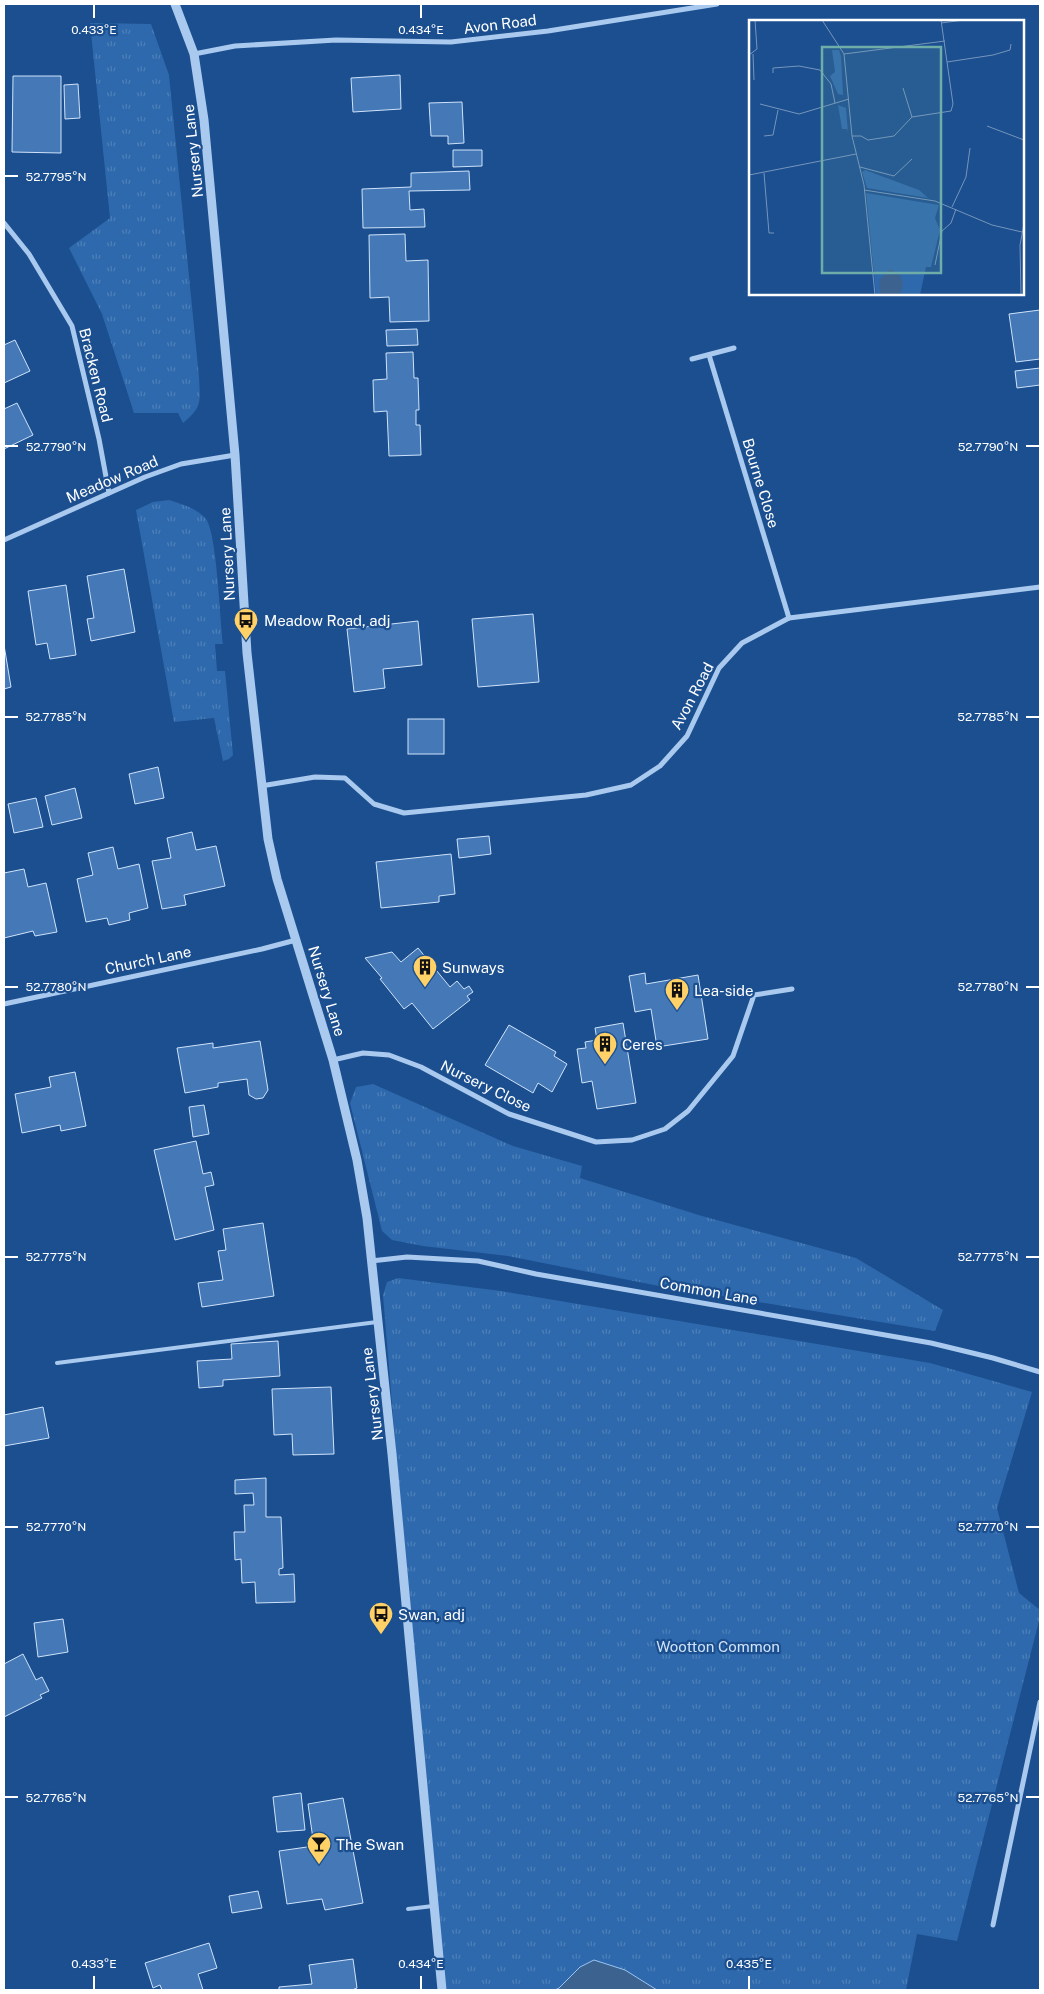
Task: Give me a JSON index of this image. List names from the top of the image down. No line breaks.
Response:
{"streets":{"street":["Avon Road","Nursery Lane","Bracken Road","Meadow Road","Bourne Close","Church Lane","Nursery Close","Common Lane"]},"crossings":[["Avon Road","Nursery Lane"],["Avon Road","Bourne Close"],["Nursery Lane","Meadow Road"],["Nursery Lane","Church Lane"],["Nursery Lane","Nursery Close"],["Nursery Lane","Common Lane"],["Bracken Road","Meadow Road"]],"parks":["Wootton Common"],"places":{"bus stop":["Meadow Road, adj","Swan, adj"],"building":["Sunways","Lea-side","Ceres"],"bar":["The Swan"]},"coordinates":["0.433°E","0.434°E","52.7795°N","52.7790°N","52.7785°N","52.7780°N","52.7775°N","52.7770°N","52.7765°N","0.435°E"]}
